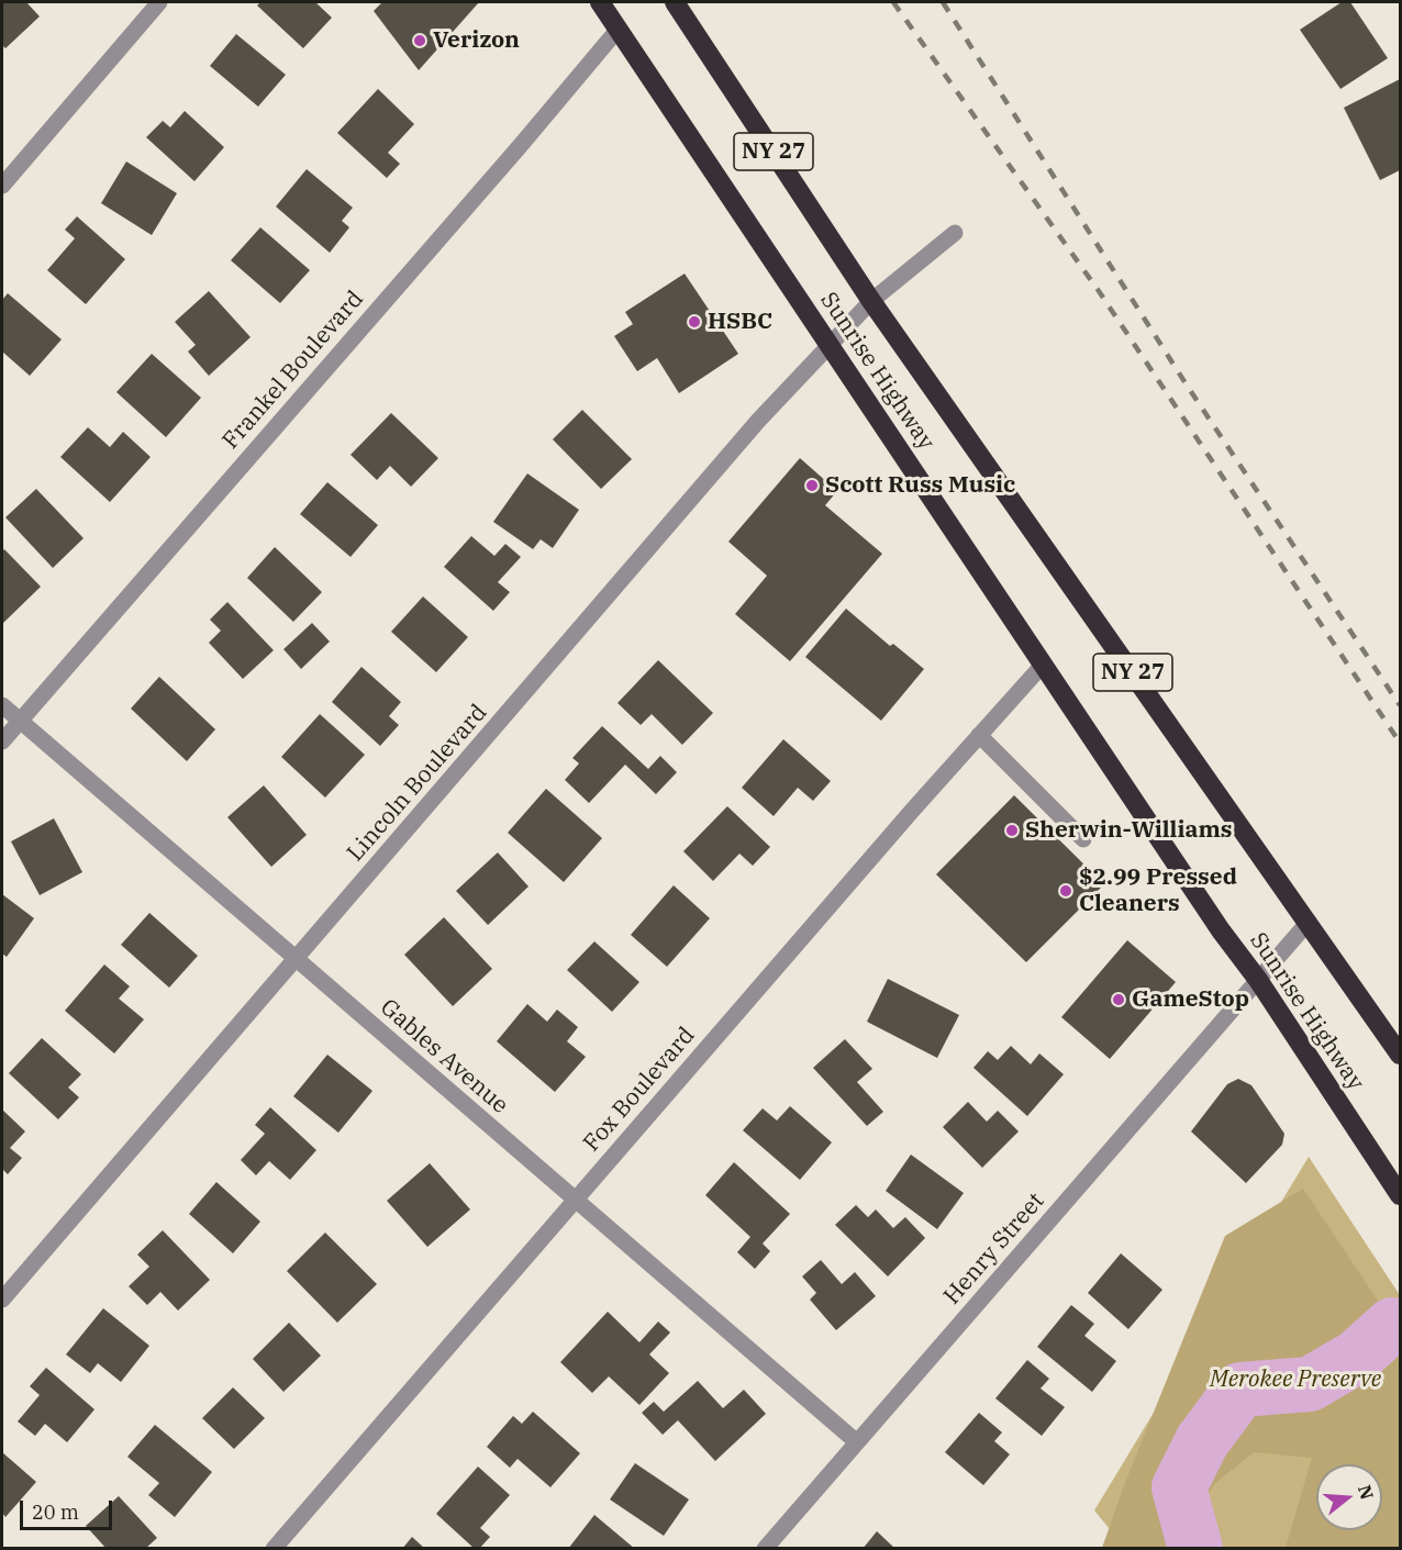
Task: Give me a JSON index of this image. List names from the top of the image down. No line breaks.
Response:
{"streets":{"highway":["NY 27","Sunrise Highway"],"street":["Frankel Boulevard","Lincoln Boulevard","Gables Avenue","Fox Boulevard","Henry Street"]},"crossings":[["Frankel Boulevard","Sunrise Highway"],["Frankel Boulevard","Gables Avenue"],["Sunrise Highway","Lincoln Boulevard"],["Sunrise Highway","Fox Boulevard"],["Sunrise Highway","Henry Street"],["Lincoln Boulevard","Gables Avenue"],["Gables Avenue","Fox Boulevard"],["Gables Avenue","Henry Street"]],"parks":["Merokee Preserve"],"places":["Verizon","HSBC","Scott Russ Music","Sherwin-Williams","$2.99 Pressed Cleaners","GameStop"],"scale_bar":"20 m","north":"right"}
